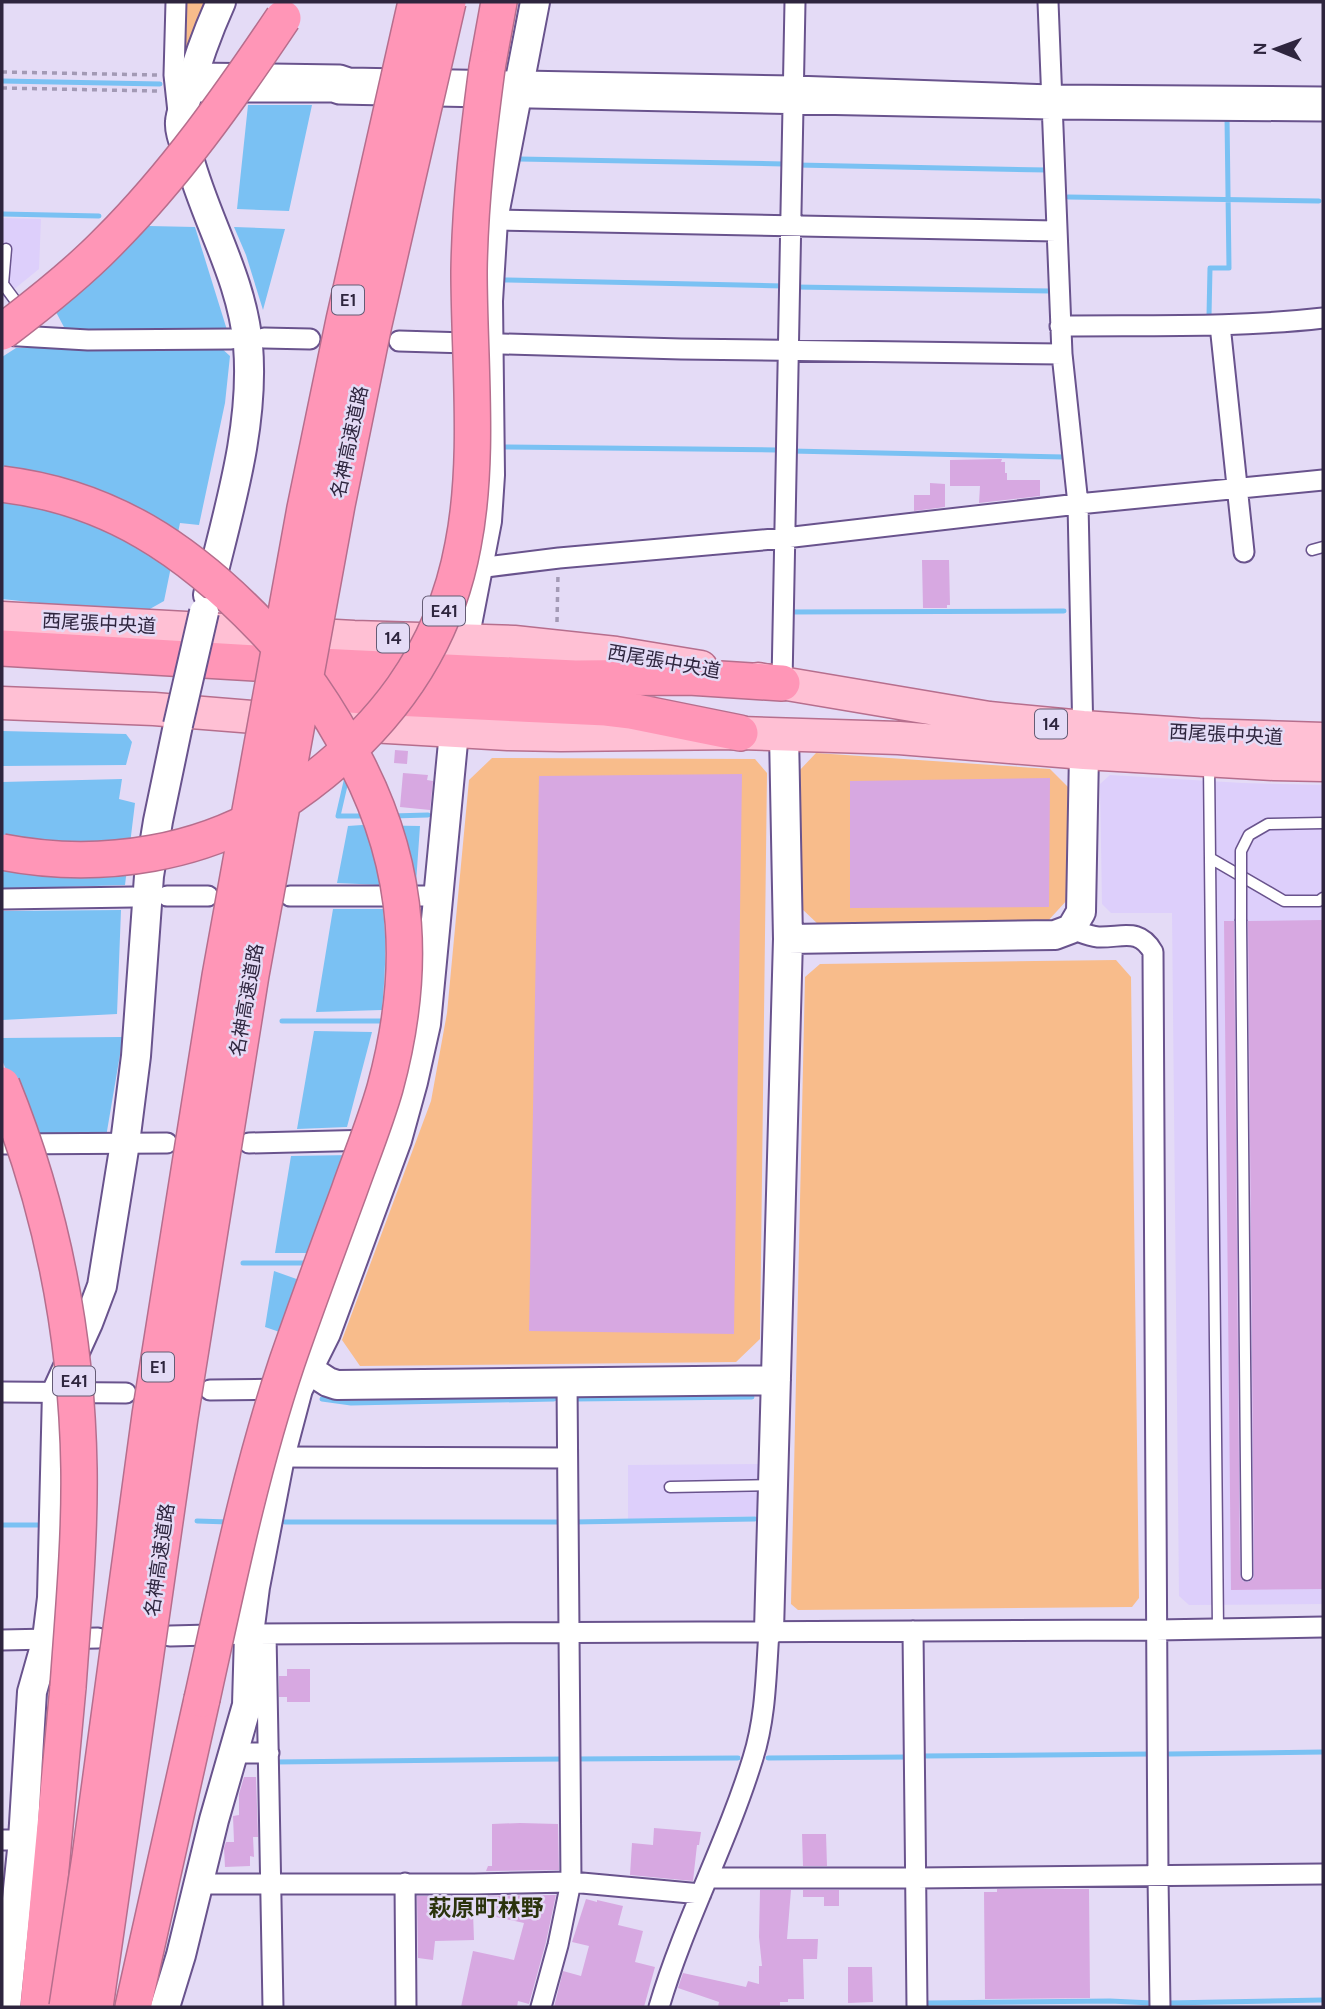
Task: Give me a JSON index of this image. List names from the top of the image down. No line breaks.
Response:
{"streets":{"highway":["E1","名神高速道路","E41"],"main road":["西尾張中央道","14"]},"districts":["萩原町林野"],"north":"left"}
